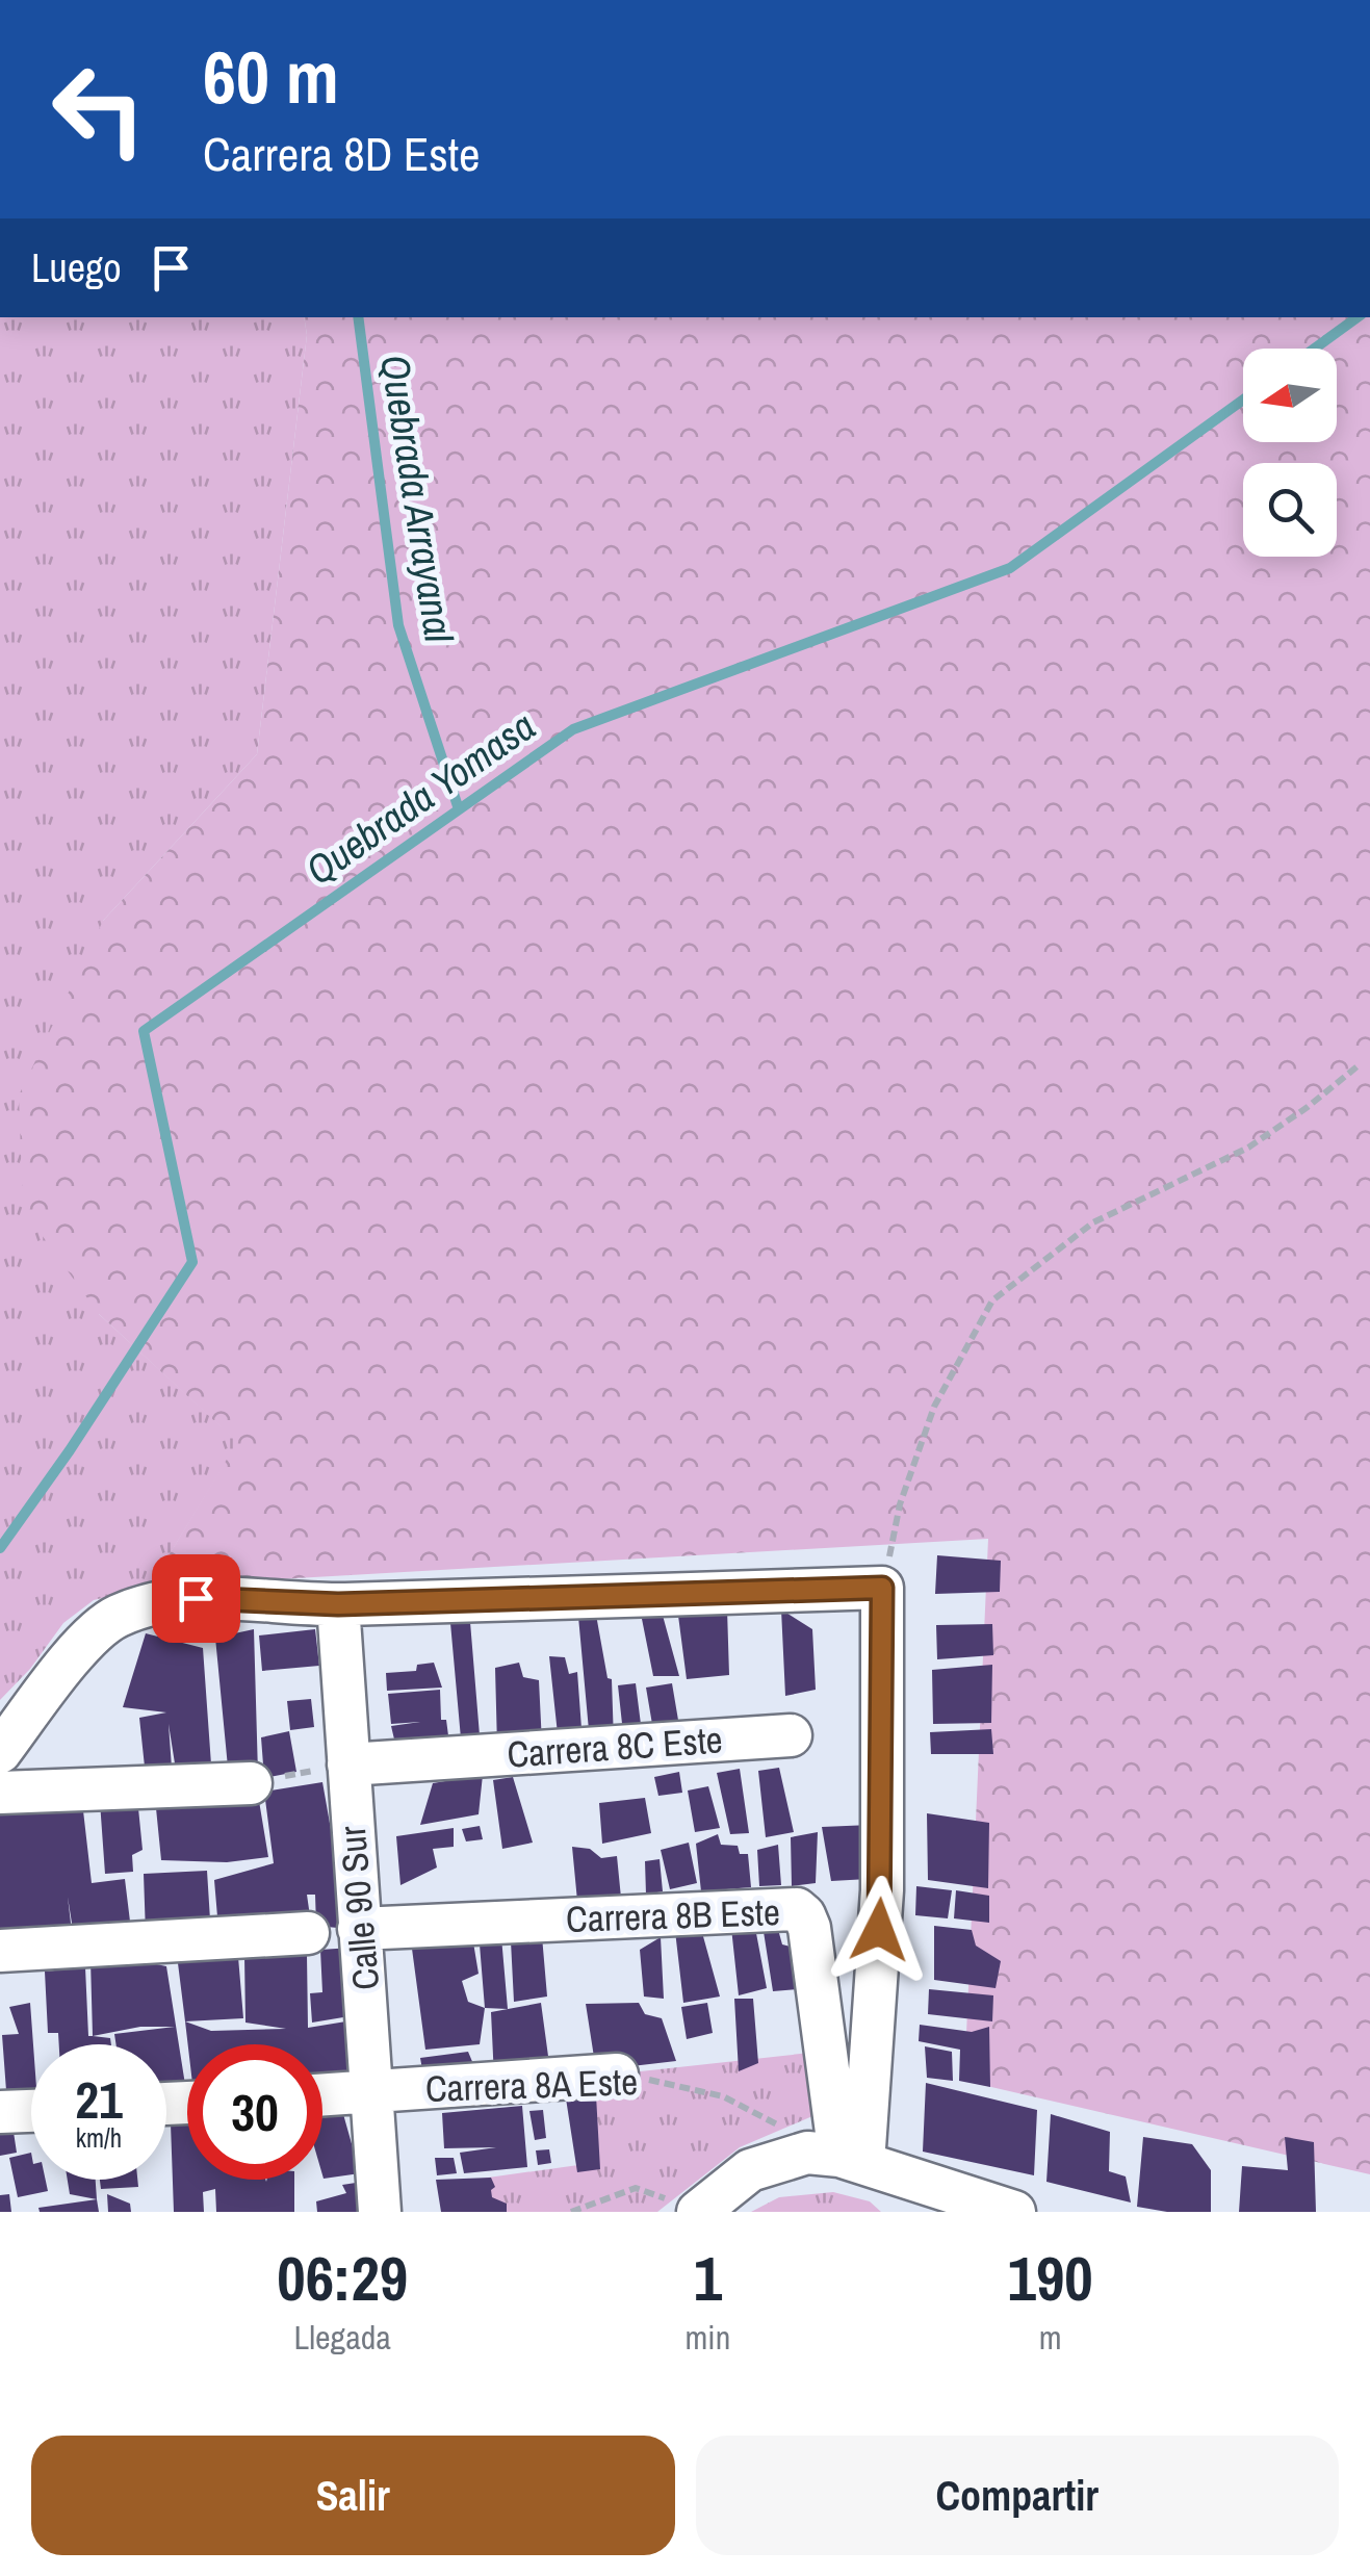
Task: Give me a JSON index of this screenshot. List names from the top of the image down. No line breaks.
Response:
{"streets":{"street":["Carrera 8C Este","Calle 90 Sur","Carrera 8B Este","Carrera 8A Este"]},"crossings":[["Carrera 8C Este","Calle 90 Sur"],["Calle 90 Sur","Carrera 8B Este"],["Calle 90 Sur","Carrera 8A Este"],["Carrera 8B Este","Carrera 8A Este"]],"water":["Quebrada Arrayanal","Quebrada Yomasa"],"north":"left","page":{"turn":["60 m","Carrera 8D Este"],"then":"Luego","speed":"21 km/h","limit":"30","eta":["06:29","Llegada","1","min","190","m"],"buttons":["Salir","Compartir"]}}
